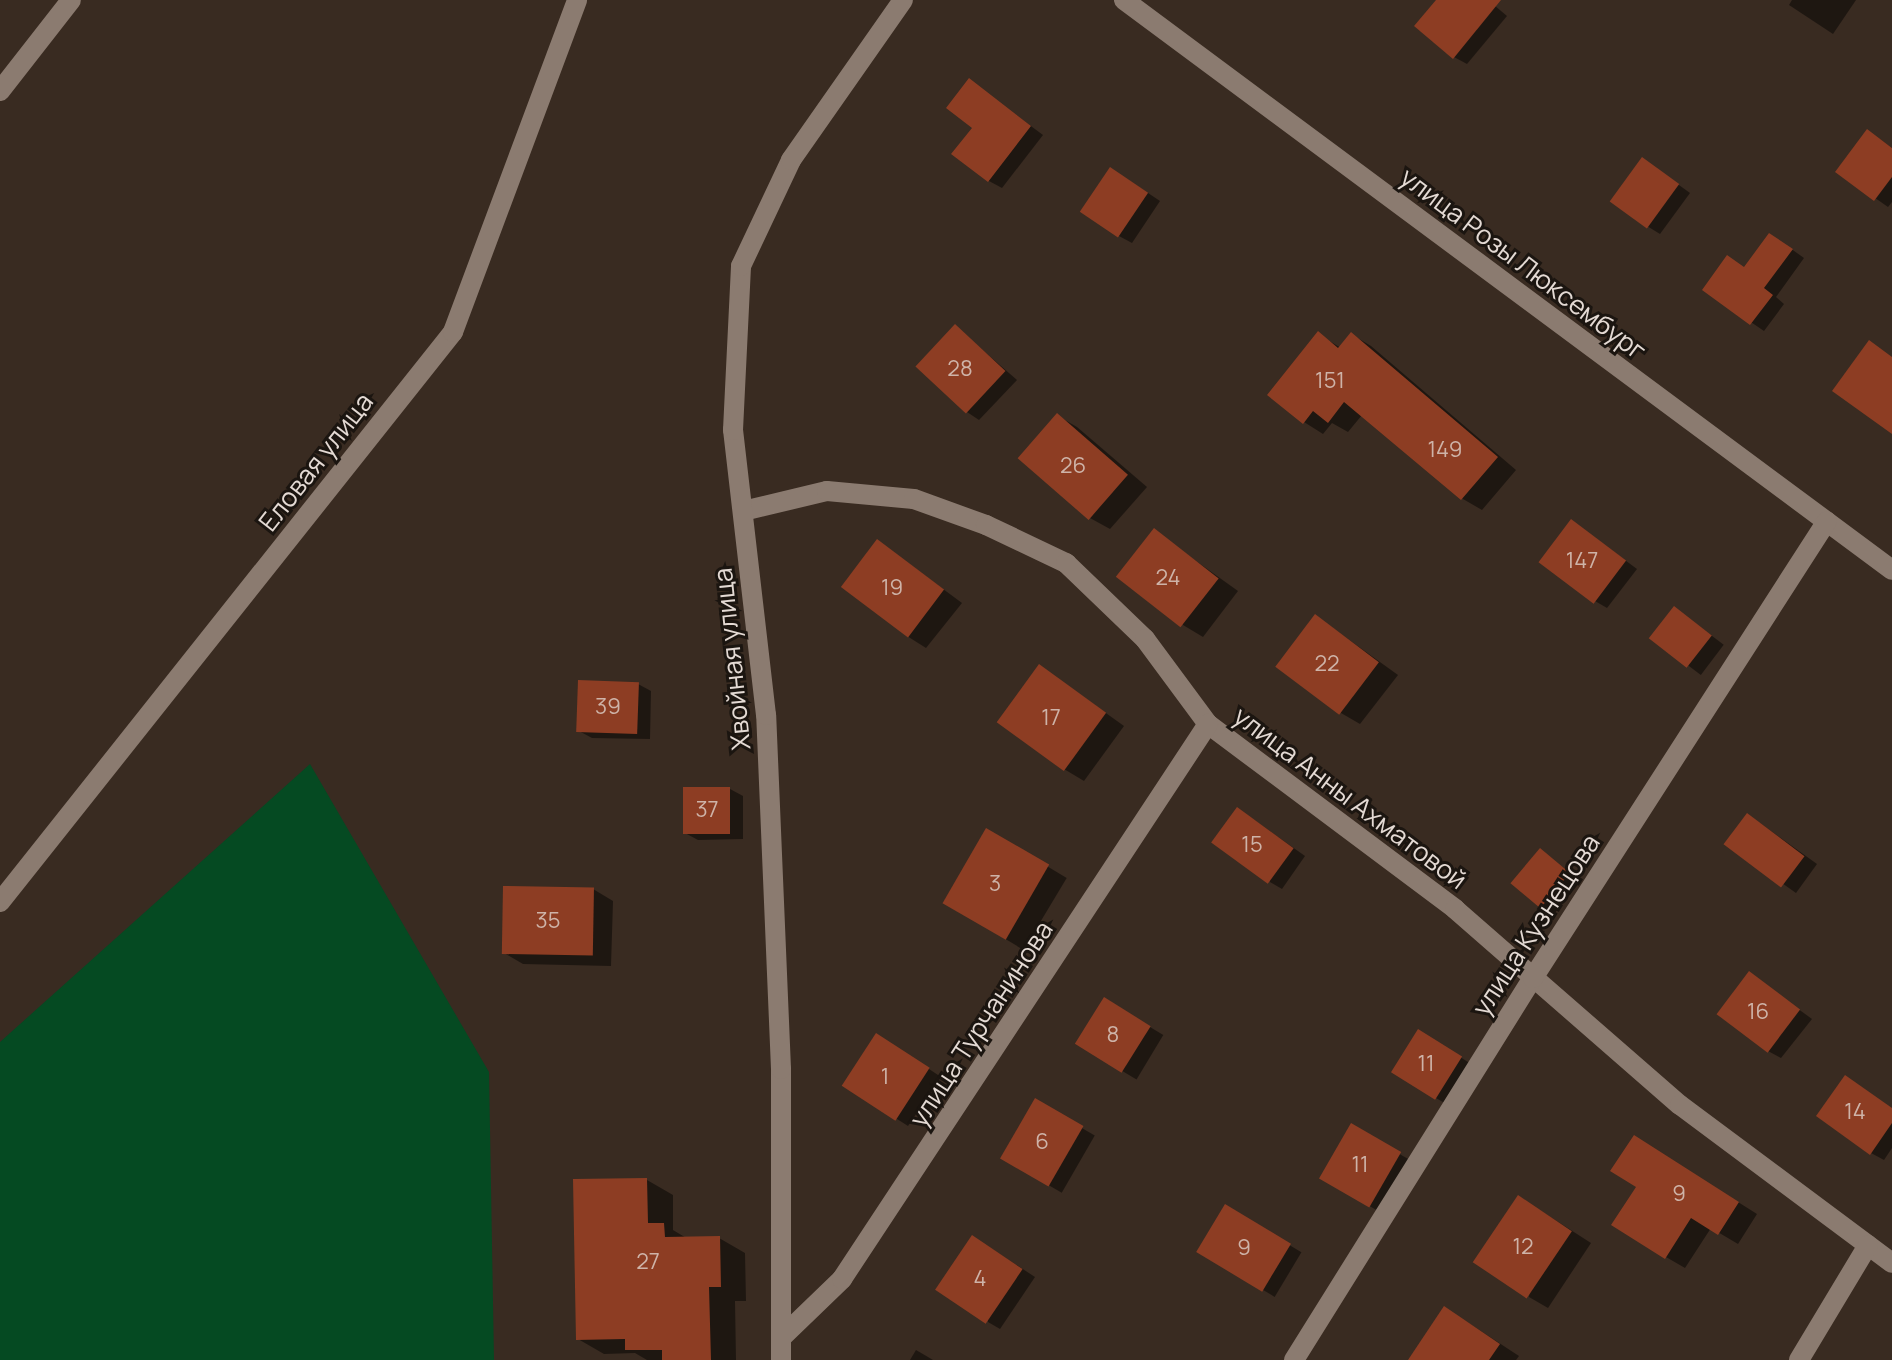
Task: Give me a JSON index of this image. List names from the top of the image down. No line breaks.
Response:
{"streets":{"street":["улица Розы Люксембург","Еловая улица","Хвойная улица","улица Анны Ахматовой","улица Кузнецова","улица Турчанинова"]},"crossings":[["улица Розы Люксембург","улица Кузнецова"],["Хвойная улица","улица Анны Ахматовой"],["Хвойная улица","улица Турчанинова"],["улица Анны Ахматовой","улица Кузнецова"],["улица Анны Ахматовой","улица Турчанинова"]],"house_numbers":["28","151","149","26","147","24","19","22","39","17","37","15","3","35","16","8","11","1","14","6","11","9","12","9","27","4"]}
